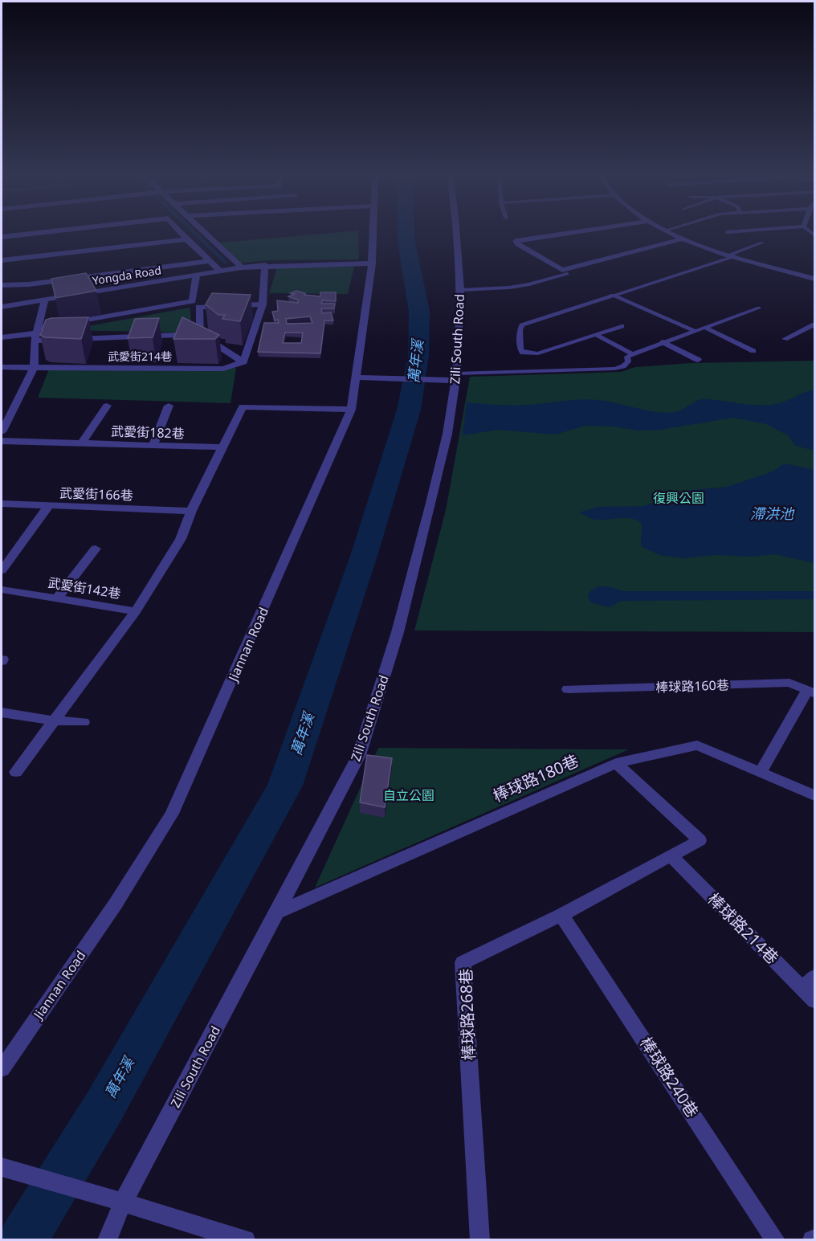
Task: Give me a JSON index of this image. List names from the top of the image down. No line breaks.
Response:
{"streets":{"street":["Yongda Road","Zili South Road","武愛街214巷","武愛街182巷","武愛街166巷","武愛街142巷","Jiannan Road","棒球路160巷","棒球路180巷","棒球路214巷","棒球路268巷","棒球路240巷"]},"crossings":[["Yongda Road","Jiannan Road"],["Zili South Road","棒球路180巷"],["武愛街166巷","武愛街142巷"],["棒球路180巷","棒球路268巷"],["棒球路214巷","棒球路268巷"],["棒球路268巷","棒球路240巷"]],"water":["萬年溪","滯洪池"],"parks":["復興公園","自立公園"]}
